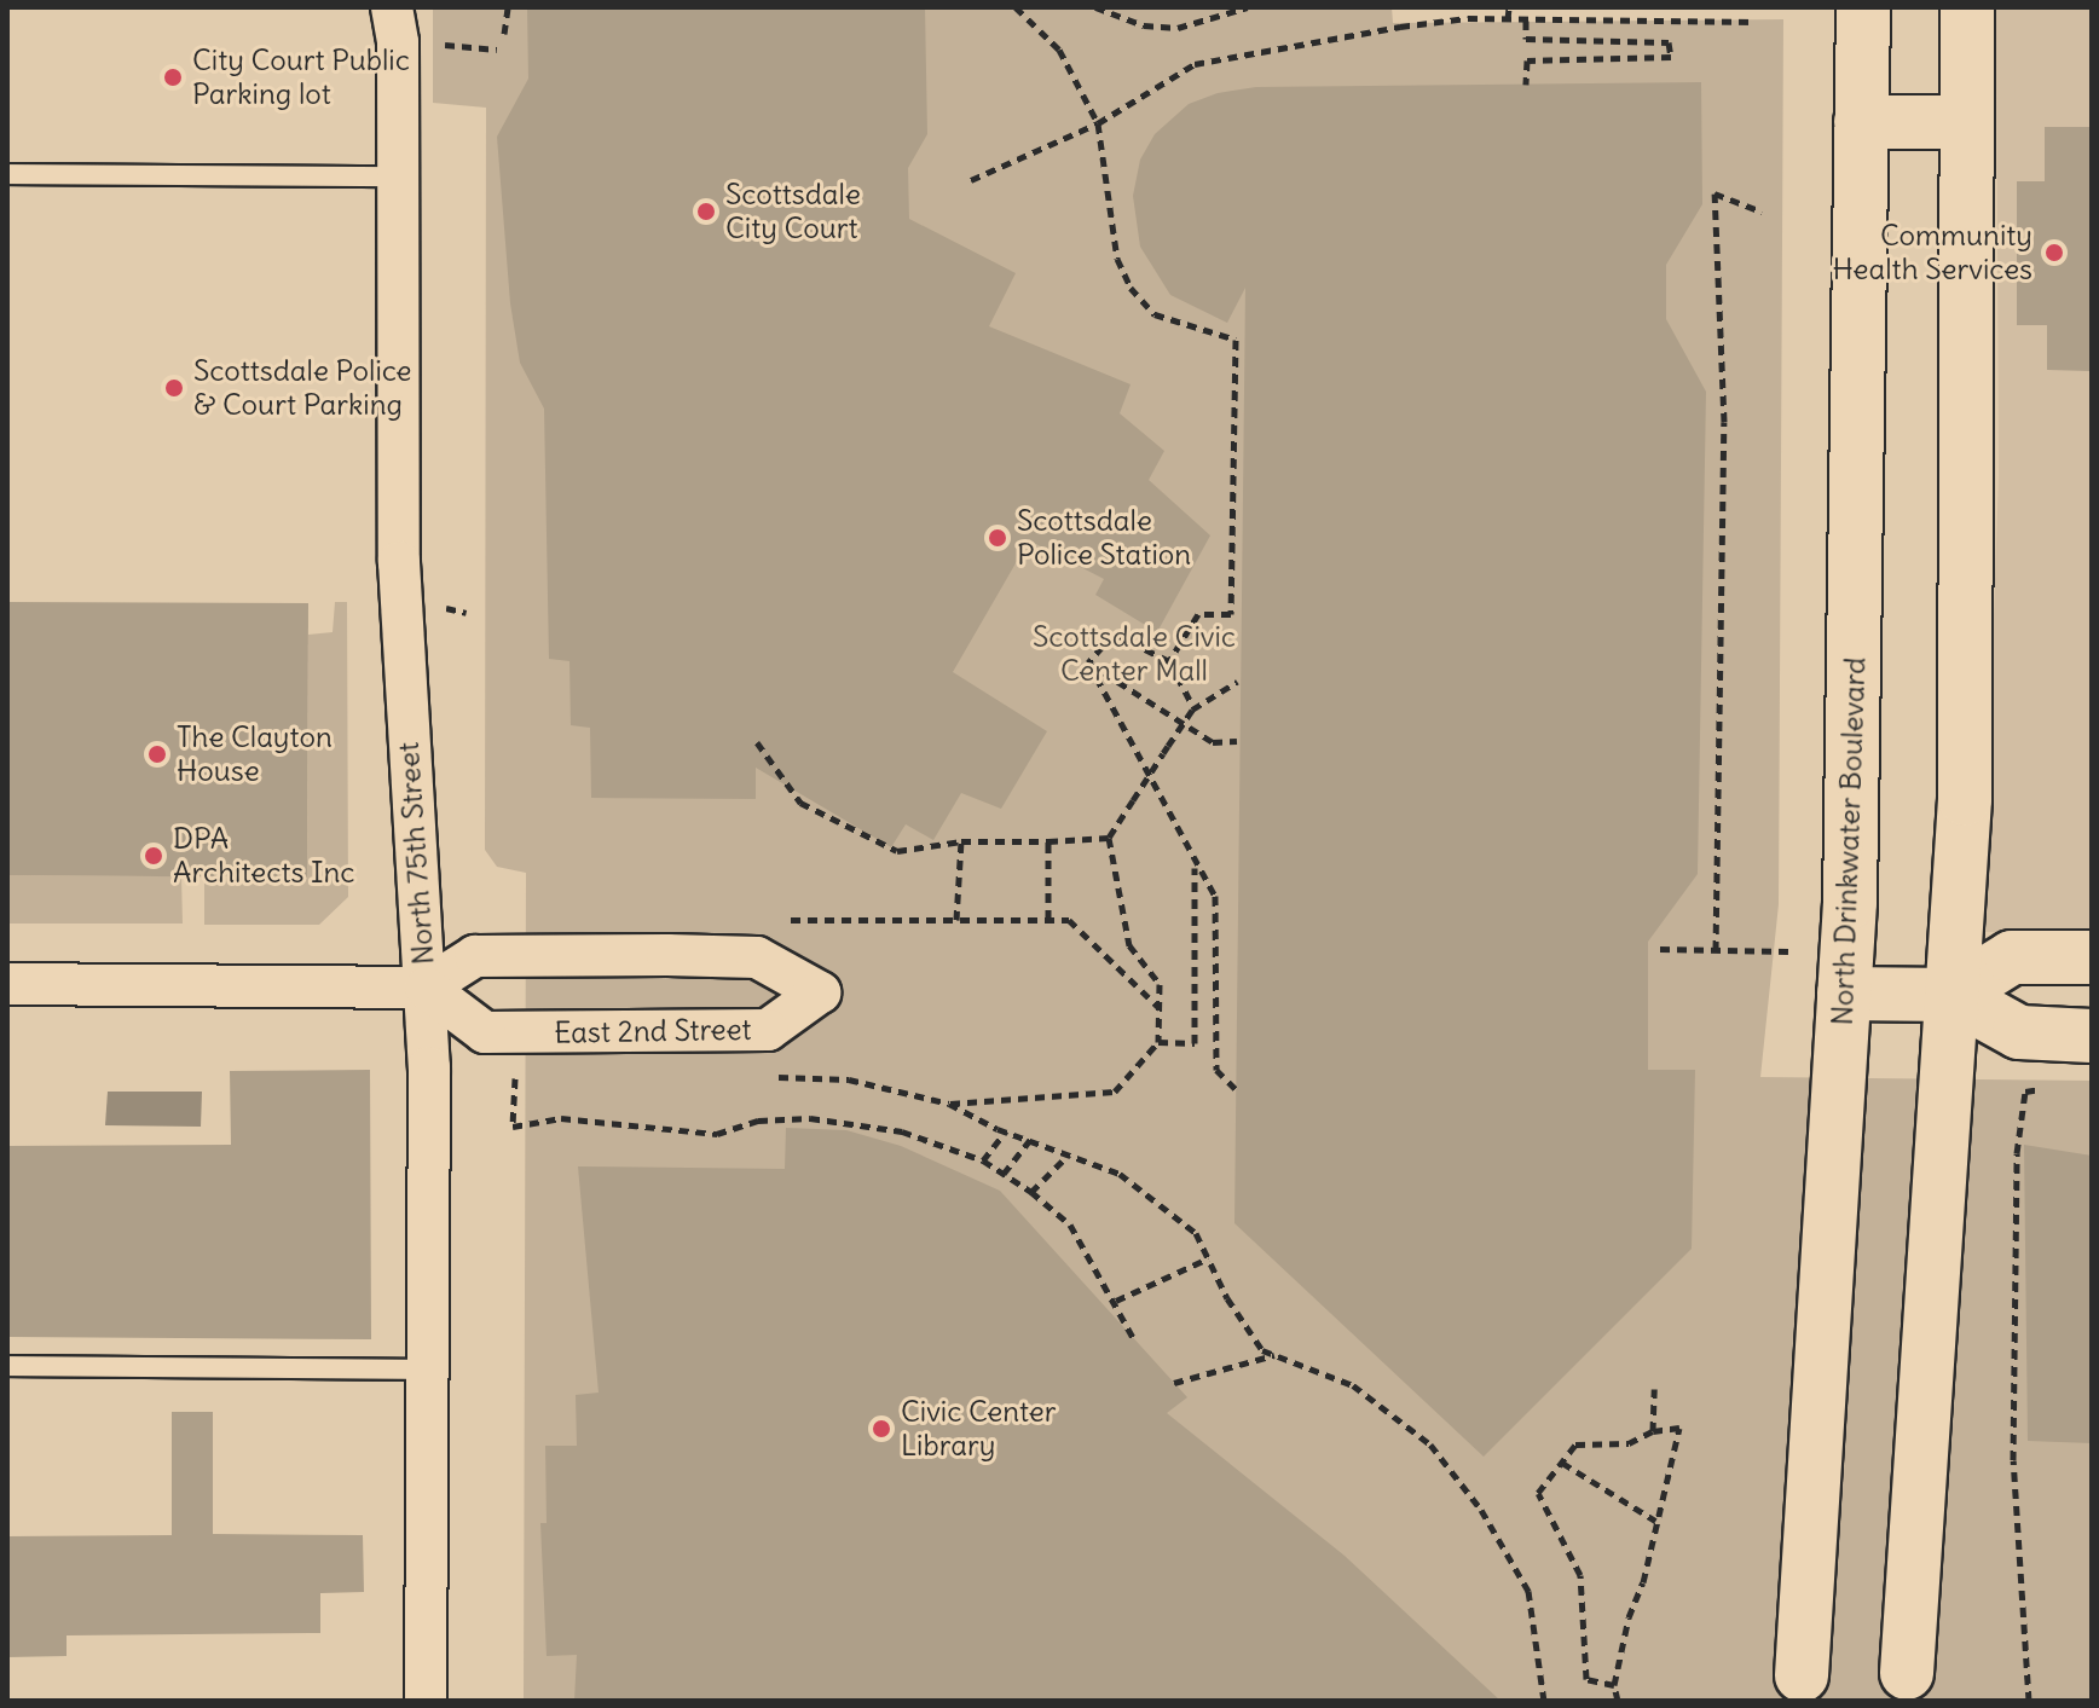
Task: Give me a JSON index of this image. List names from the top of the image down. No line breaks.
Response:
{"streets":{"main road":["North Drinkwater Boulevard"],"street":["North 75th Street","East 2nd Street"]},"crossings":[["North 75th Street","East 2nd Street"]],"parks":["Scottsdale Civic Center Mall"],"places":["City Court Public Parking lot","Scottsdale City Court","Community Health Services","Scottsdale Police & Court Parking","Scottsdale Police Station","The Clayton House","DPA Architects Inc","Civic Center Library"]}
